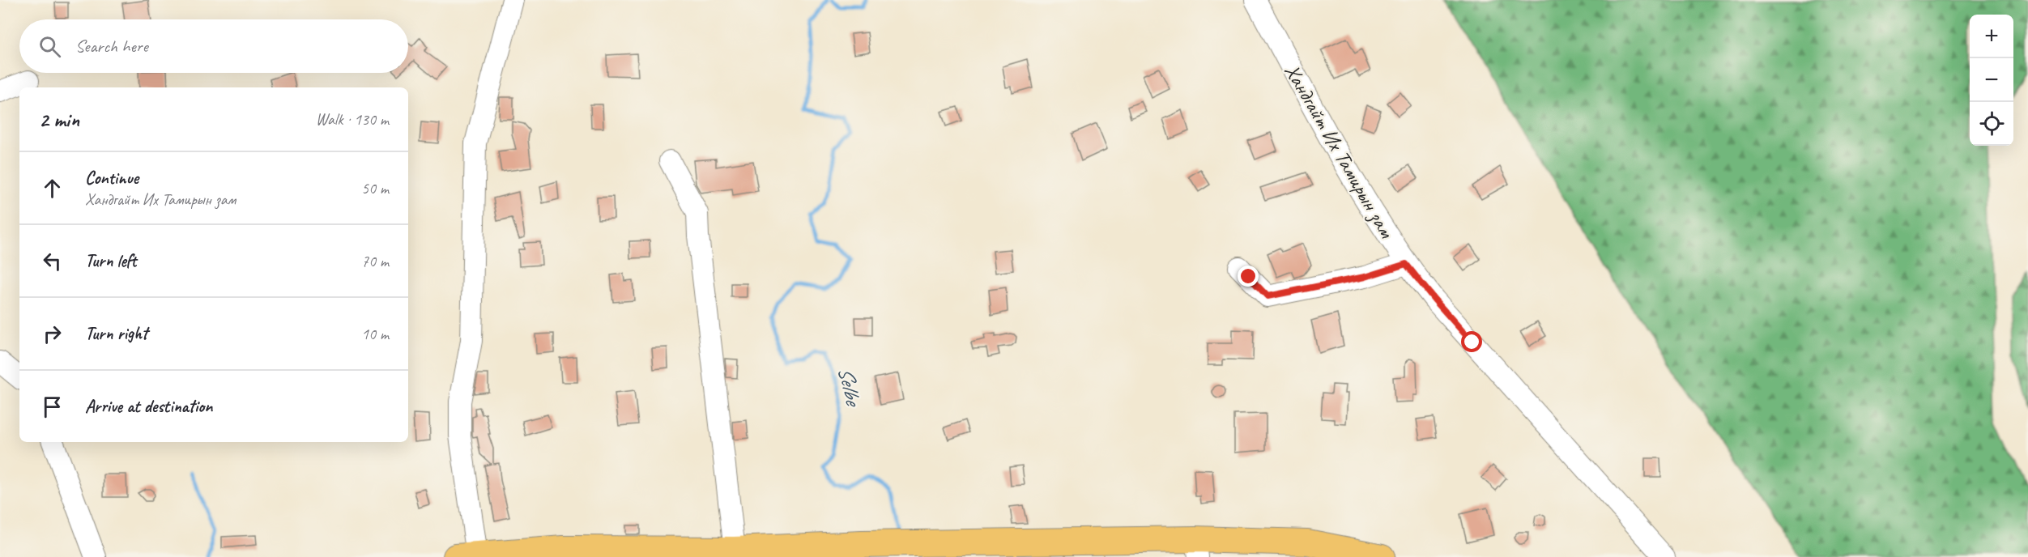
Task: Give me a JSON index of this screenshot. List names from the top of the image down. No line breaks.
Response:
{"streets":{"street":["Хандгайт Их Тамирын зам"]},"water":["Selbe"],"page":{"map_buttons":["+","−"],"search":"Search here","heading":["2 min","Walk · 130 m"],"list":[["Continue","Хандгайт Их Тамирын зам","50 m"],["Turn left","70 m"],["Turn right","10 m"],"Arrive at destination"]}}
